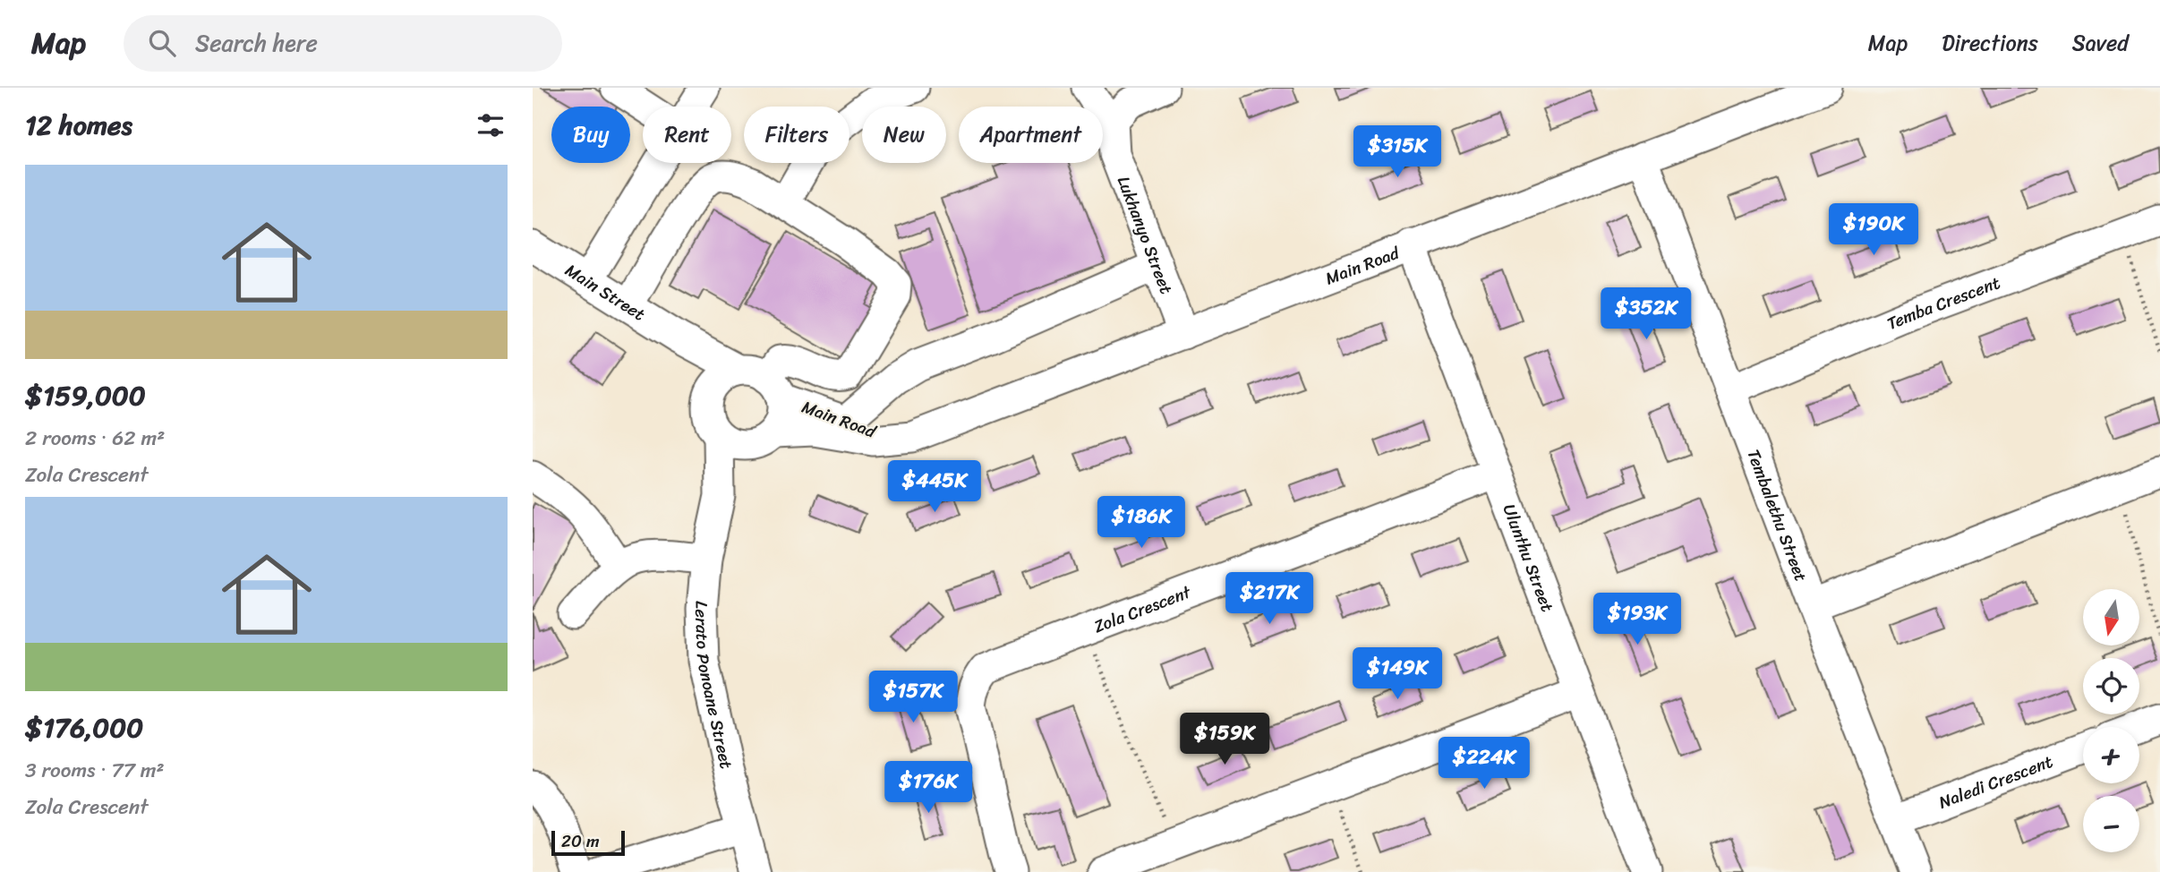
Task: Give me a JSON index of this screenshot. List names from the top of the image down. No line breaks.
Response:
{"streets":{"street":["Lukhanyo Street","Main Road","Main Street","Temba Crescent","Tembalethu Street","Ulunthu Street","Zola Crescent","Lerato Ponoane Street","Naledi Crescent"]},"crossings":[["Lukhanyo Street","Main Road"],["Main Road","Main Street"],["Main Road","Tembalethu Street"],["Main Road","Ulunthu Street"],["Main Road","Lerato Ponoane Street"],["Main Street","Lerato Ponoane Street"],["Temba Crescent","Tembalethu Street"],["Tembalethu Street","Naledi Crescent"],["Ulunthu Street","Zola Crescent"]],"scale_bar":"20 m","north":"bottom","page":{"header":"Map","search":"Search here","nav":["Map","Directions","Saved"],"heading":"12 homes","chip":["Buy","Rent","Filters","New","Apartment"],"price":["$315K","$190K","$352K","$445K","$186K","$217K","$193K","$149K","$157K","$159K","$224K","$176K"],"list":[{"name":"$159,000","note":"2 rooms · 62 m² · Zola Crescent"},{"name":"$176,000","note":"3 rooms · 77 m² · Zola Crescent"}],"map_buttons":["+","−"],"scale":"20 m"}}
